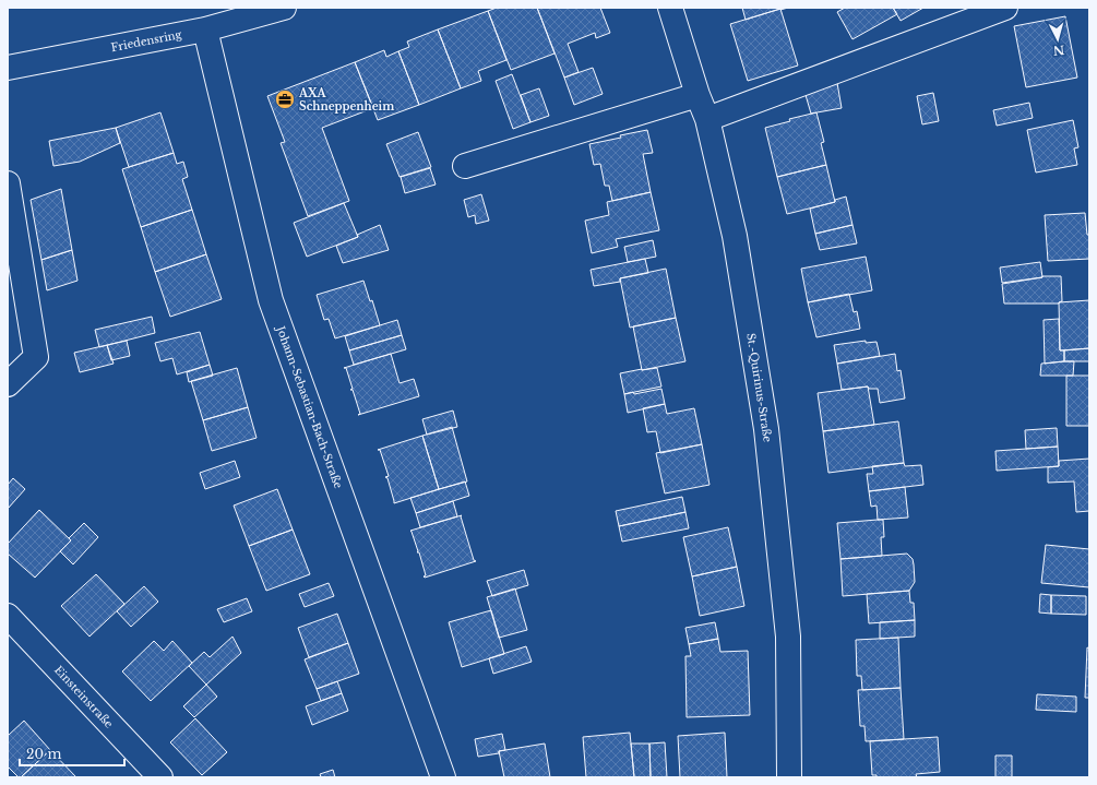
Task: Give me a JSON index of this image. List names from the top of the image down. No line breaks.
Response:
{"streets":{"street":["Friedensring","St.-Quirinus-Straße","Johann-Sebastian-Bach-Straße","Einsteinstraße"]},"crossings":[["Friedensring","Johann-Sebastian-Bach-Straße"]],"places":{"office":["AXA Schneppenheim"]},"scale_bar":"20 m","north":"bottom"}
